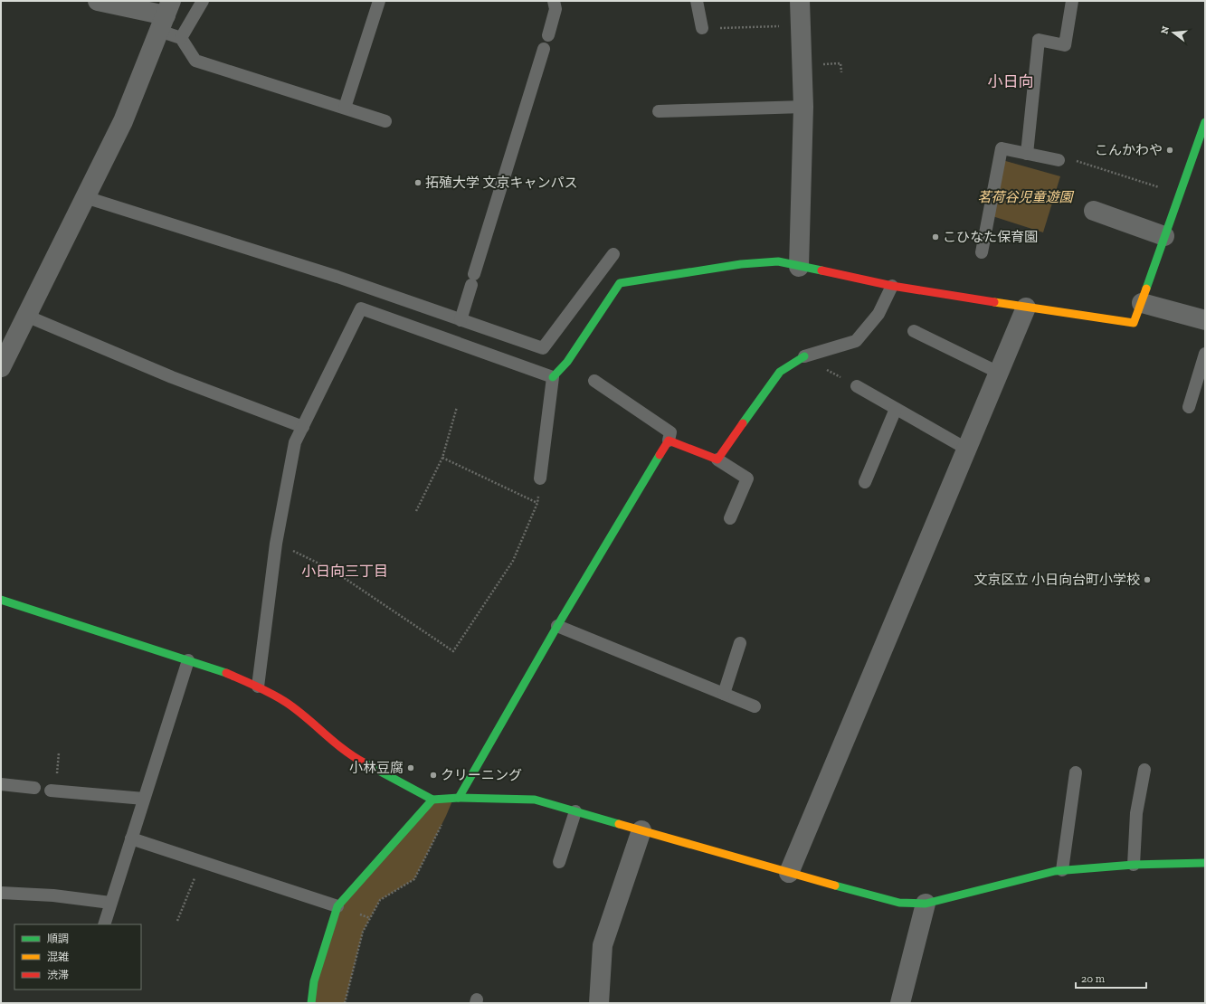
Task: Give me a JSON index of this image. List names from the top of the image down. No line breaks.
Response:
{"districts":["小日向","小日向三丁目"],"parks":["茗荷谷児童遊園"],"places":["こんかわや","拓殖大学 文京キャンパス","こひなた保育園","文京区立 小日向台町小学校","小林豆腐","クリーニング"],"legend":["順調","混雑","渋滞"],"scale_bar":"20 m","north":"left"}
